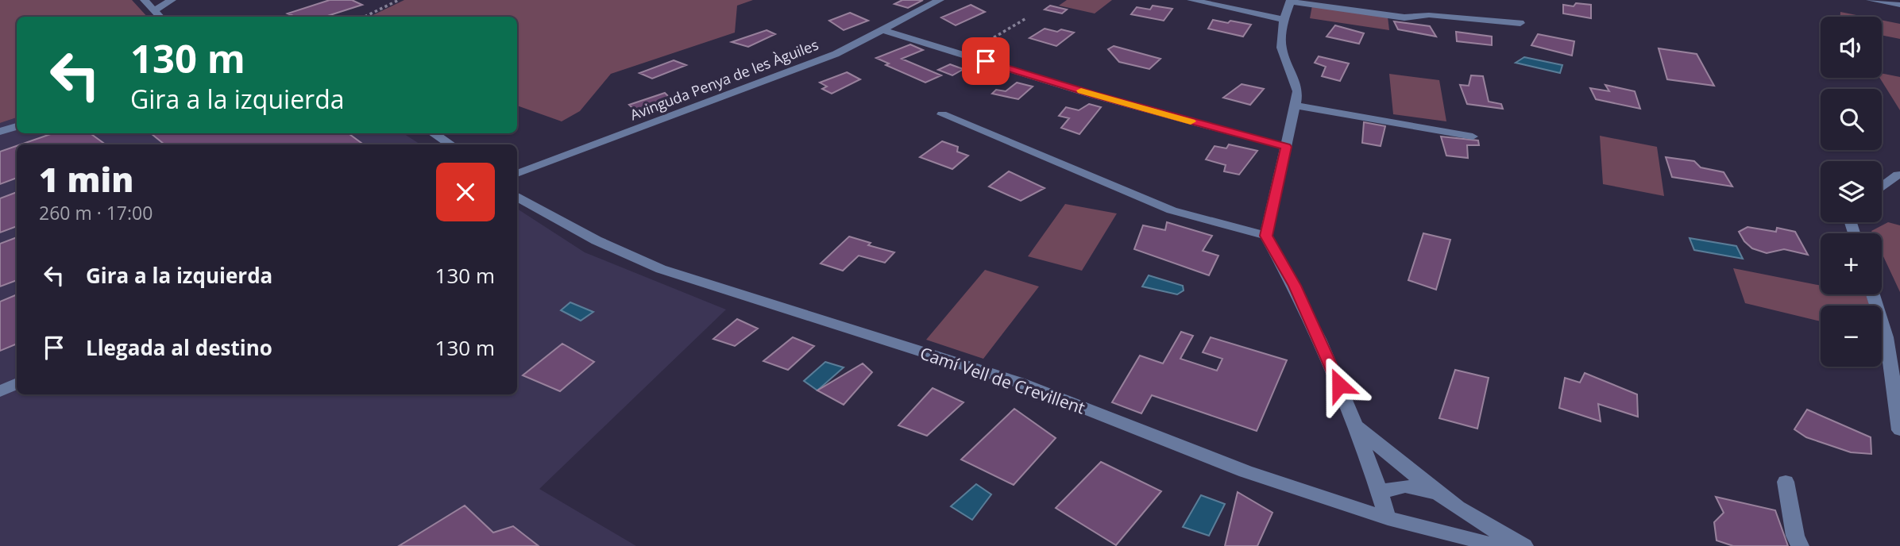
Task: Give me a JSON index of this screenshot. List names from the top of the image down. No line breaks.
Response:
{"streets":{"street":["Avinguda Penya de les Àguiles","Camí Vell de Crevillent"]},"page":{"map_buttons":["+","−"],"turn":["130 m","Gira a la izquierda"],"heading":["1 min","260 m · 17:00"],"list":[{"name":"Gira a la izquierda","value":"130 m"},{"name":"Llegada al destino","value":"130 m"}]}}
